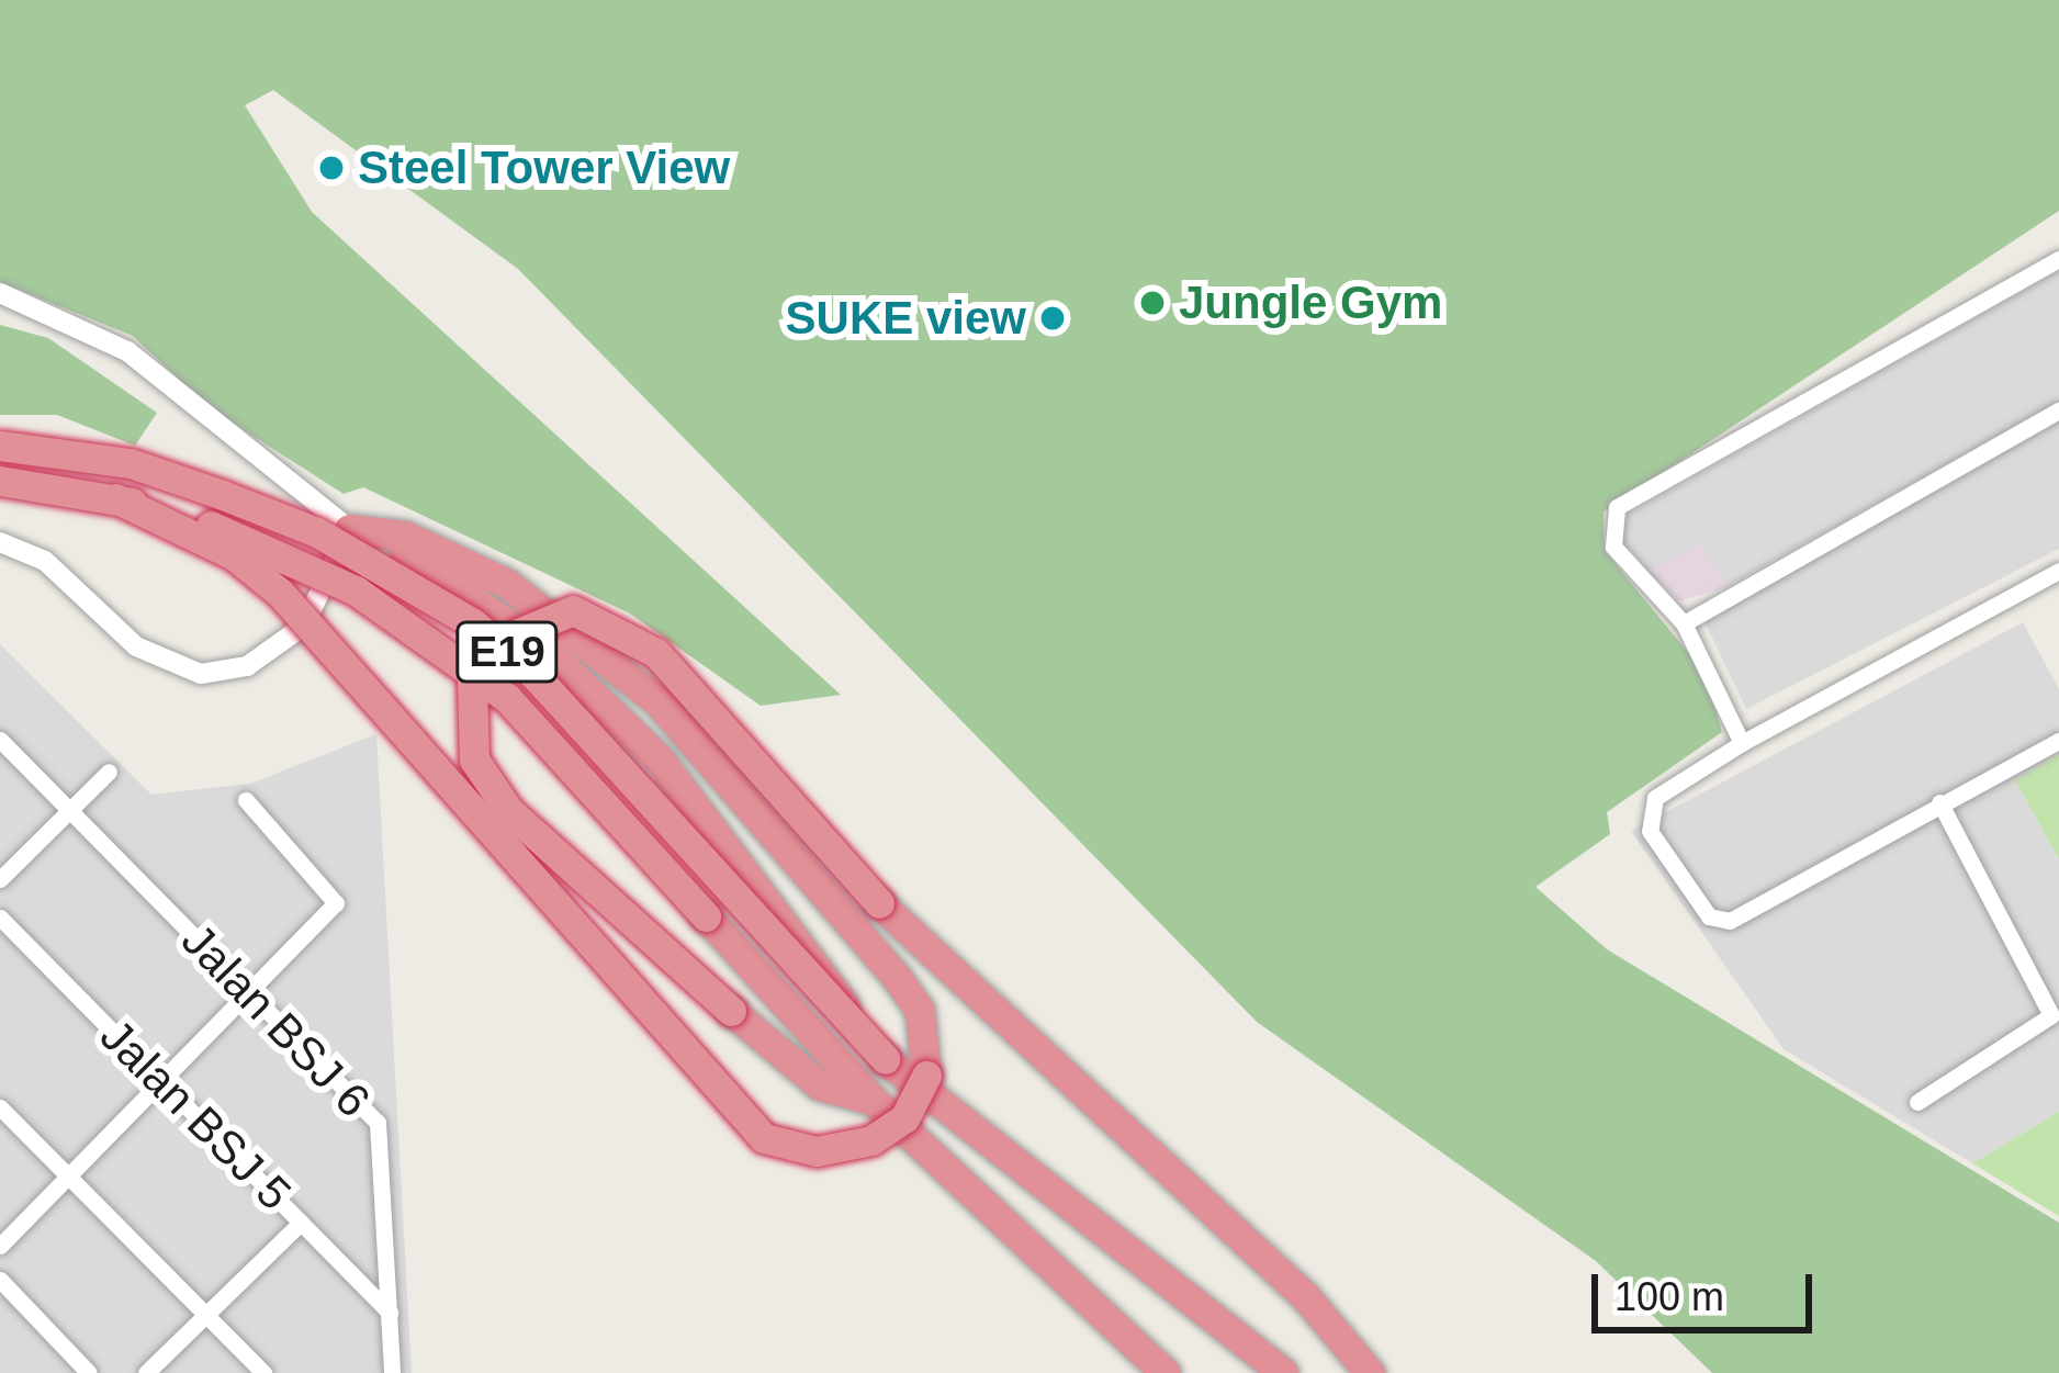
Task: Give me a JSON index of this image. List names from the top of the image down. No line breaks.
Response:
{"streets":{"highway":["E19"],"street":["Jalan BSJ 6","Jalan BSJ 5"]},"crossings":[["Jalan BSJ 6","Jalan BSJ 5"]],"places":["Steel Tower View","Jungle Gym","SUKE view"],"scale_bar":"100 m"}
